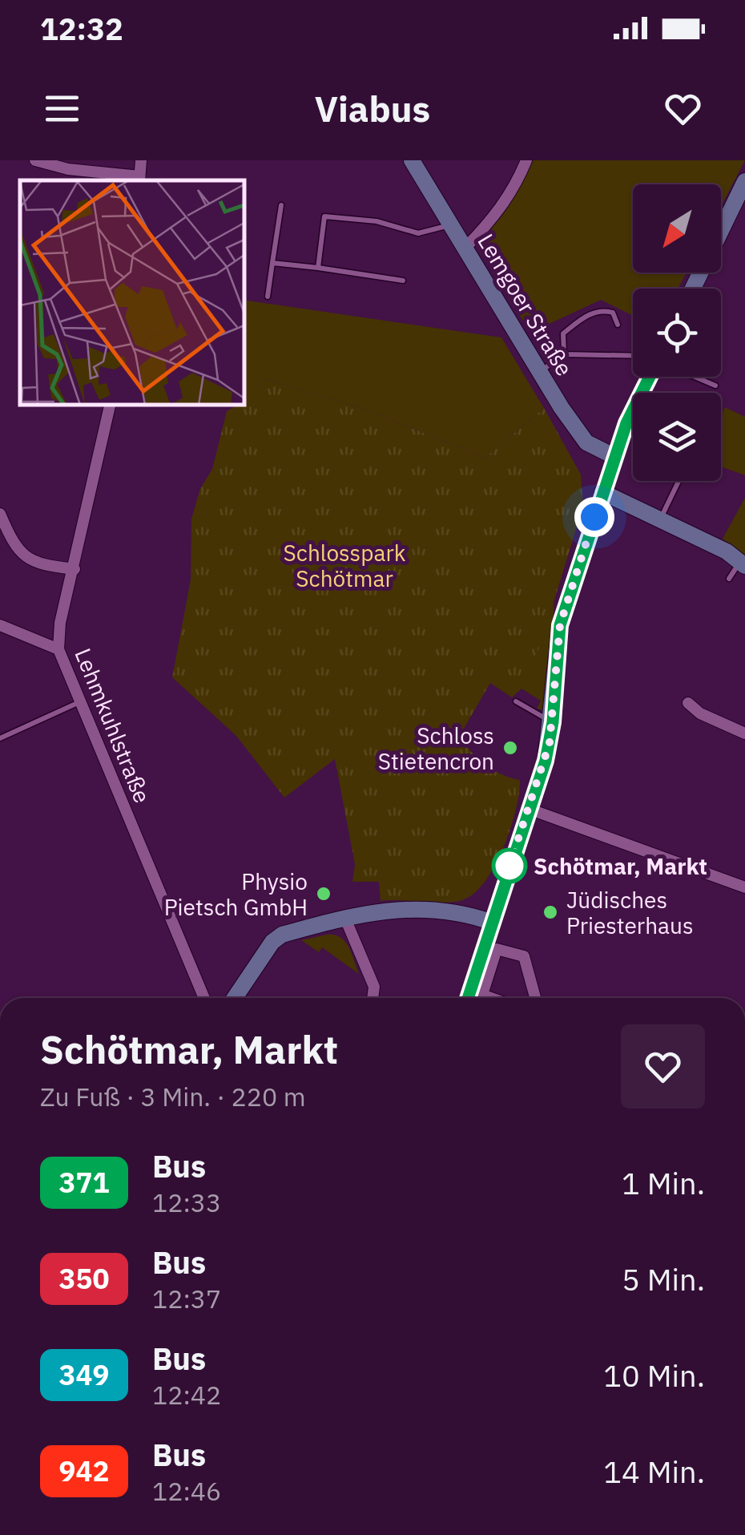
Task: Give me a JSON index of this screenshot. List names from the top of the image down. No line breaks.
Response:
{"streets":{"street":["Lemgoer Straße","Lehmkuhlstraße"]},"parks":["Schlosspark Schötmar"],"places":["Schloss Stietencron","Schötmar, Markt","Physio Pietsch GmbH","Jüdisches Priesterhaus"],"lines":["bus line 371"],"north":"bottom left","page":{"status":"12:32","header":"Viabus","heading":["Schötmar, Markt","Zu Fuß · 3 Min. · 220 m"],"list":[{"mark":"371","name":"Bus","note":"12:33","value":"1 Min."},{"mark":"350","name":"Bus","note":"12:37","value":"5 Min."},{"mark":"349","name":"Bus","note":"12:42","value":"10 Min."},{"mark":"942","name":"Bus","note":"12:46","value":"14 Min."}]}}
